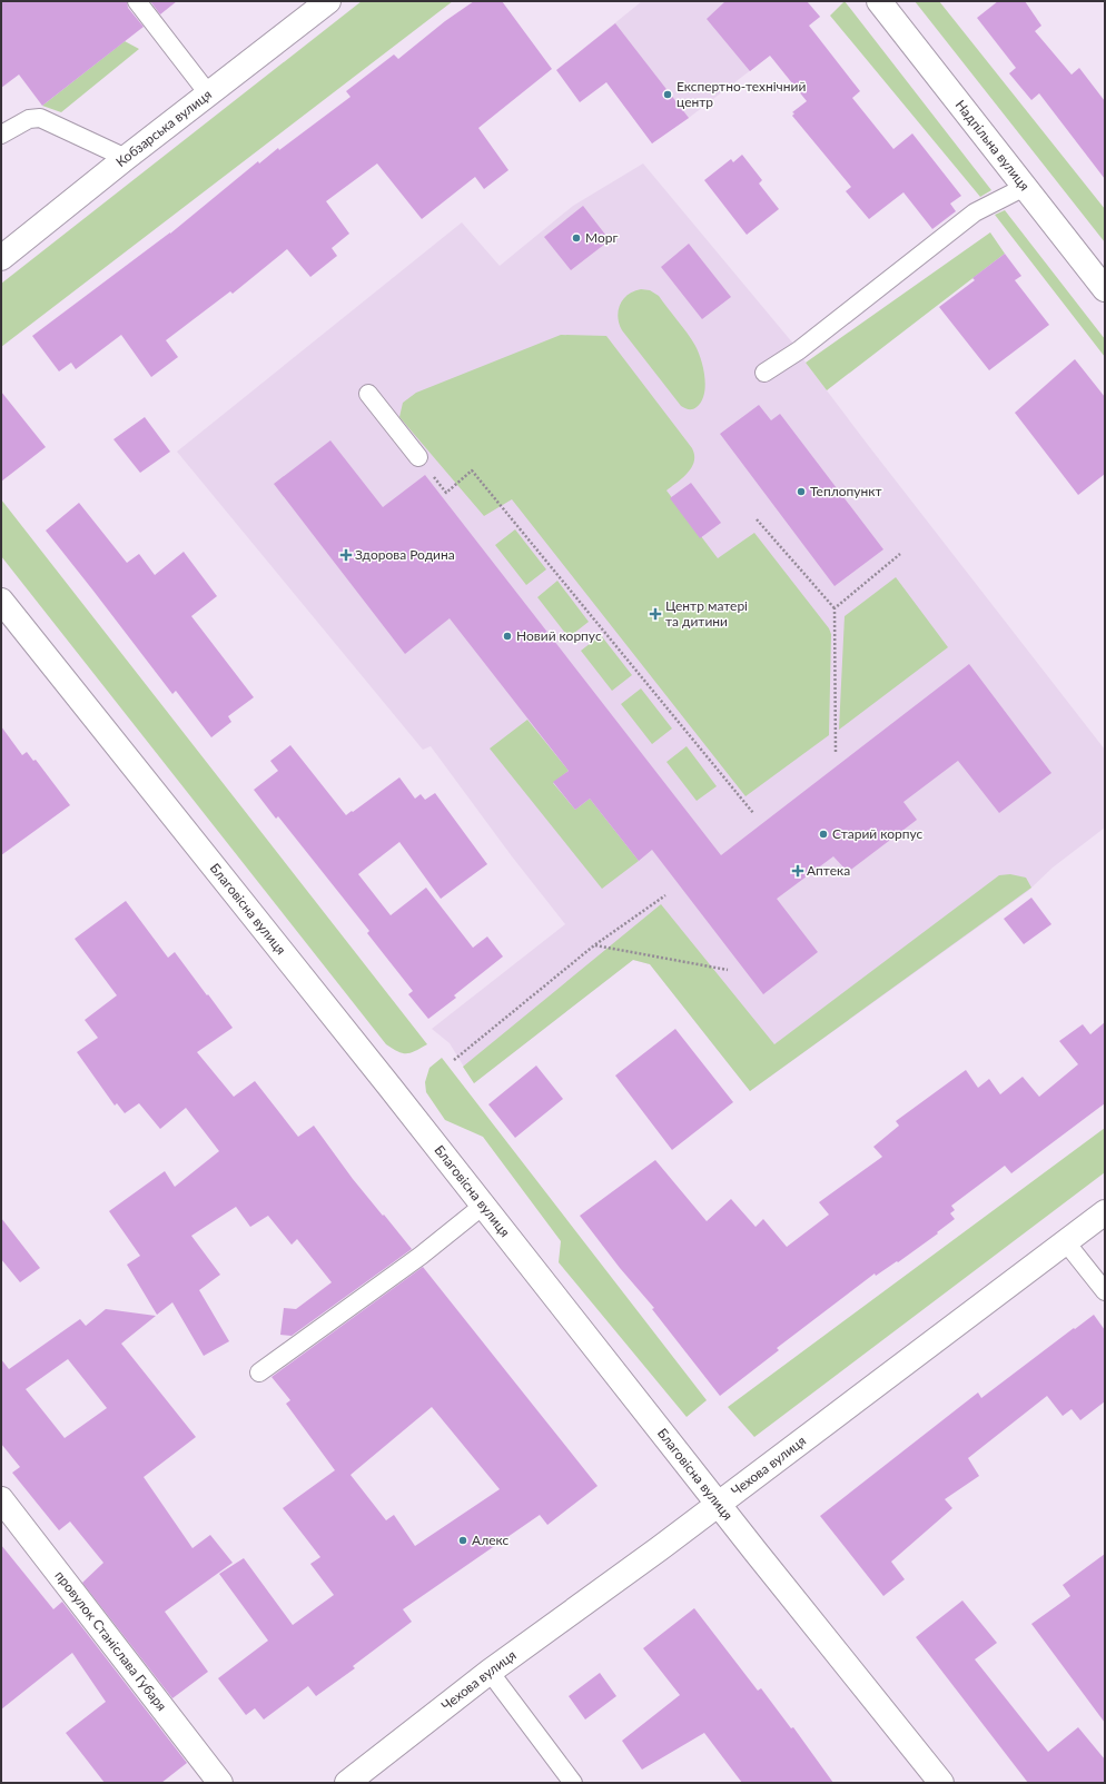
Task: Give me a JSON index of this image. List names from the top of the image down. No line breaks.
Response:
{"streets":{"main road":["Кобзарська вулиця","Надпільна вулиця","Благовісна вулиця","Чехова вулиця","провулок Станіслава Губаря"]},"crossings":[["Благовісна вулиця","Чехова вулиця"]],"places":{"other":["Експертно-технічний центр","Морг","Теплопункт","Новий корпус","Старий корпус","Алекс"],"health":["Здорова Родина","Центр матері та дитини","Аптека"]}}
